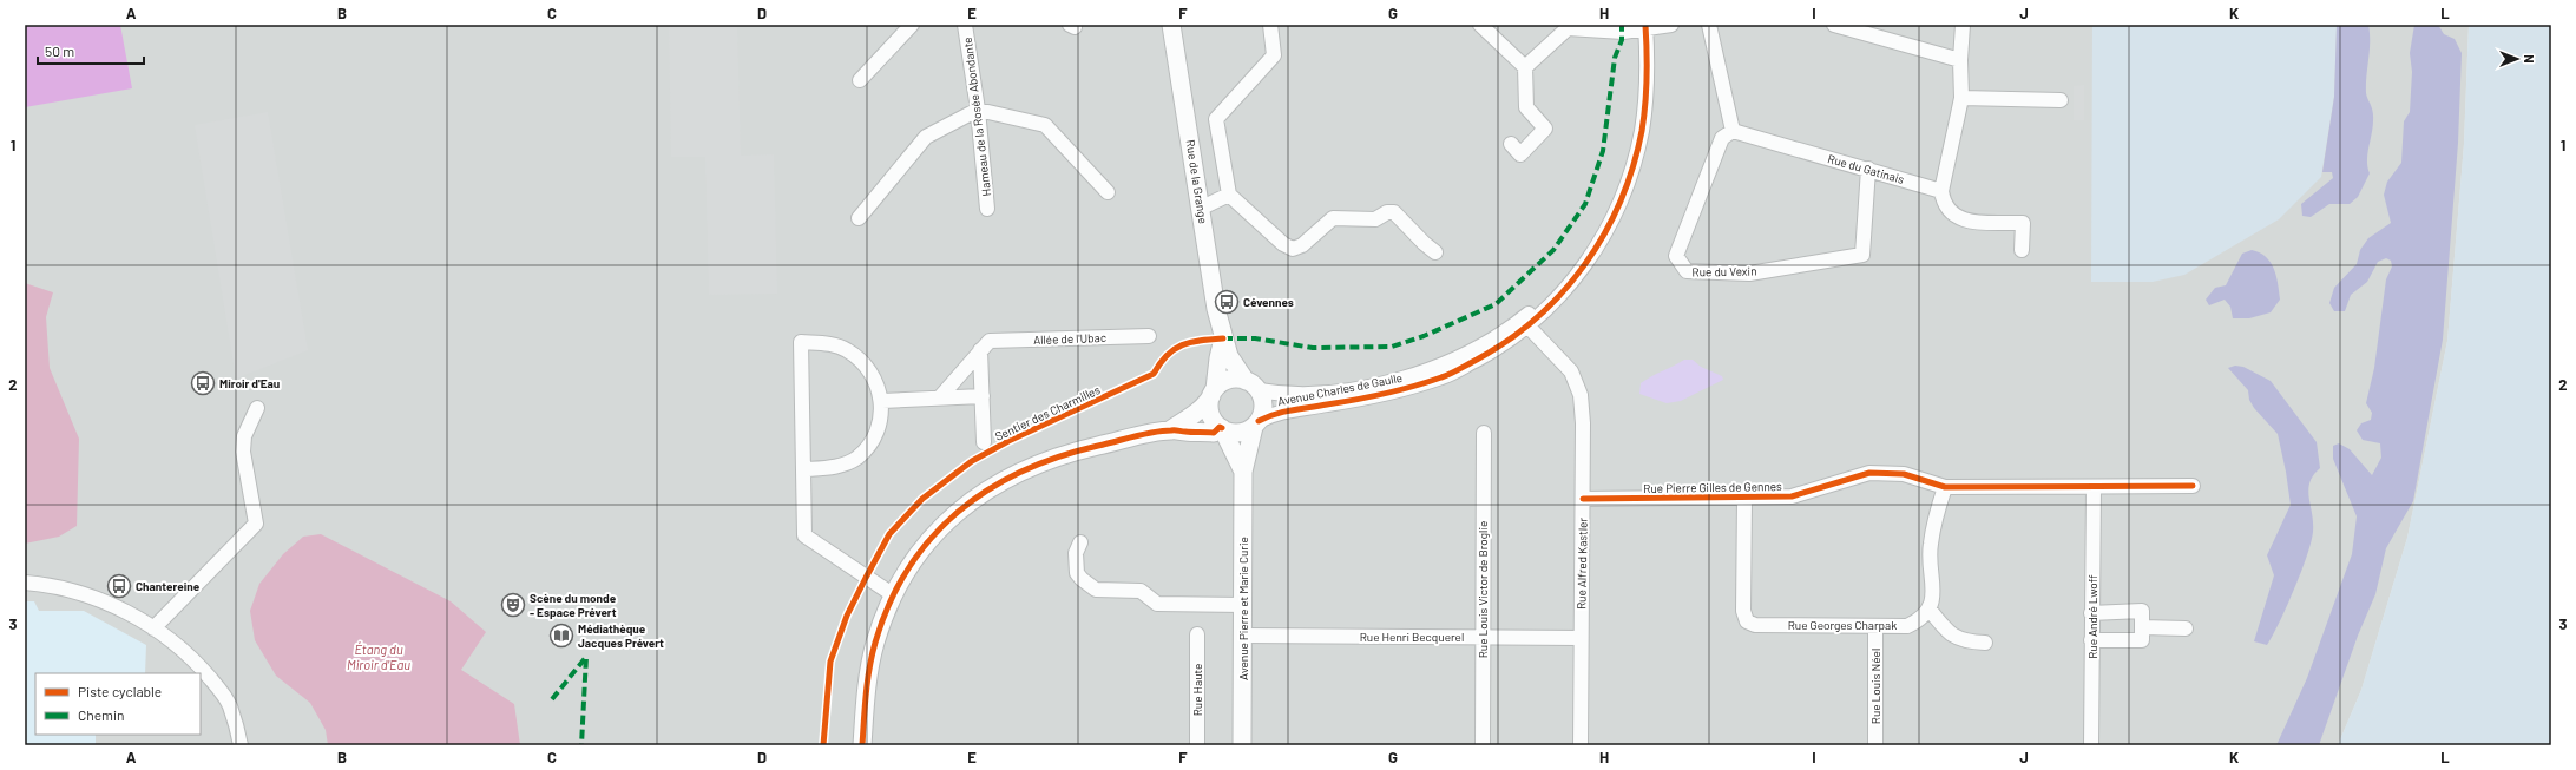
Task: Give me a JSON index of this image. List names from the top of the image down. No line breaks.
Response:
{"streets":{"street":["Hameau de la Rosée Abondante","Rue du Gatinais","Rue de la Grange","Rue du Vexin","Allée de l'Ubac","Avenue Charles de Gaulle","Rue Pierre Gilles de Gennes","Rue Alfred Kastler","Rue Louis Victor de Broglie","Avenue Pierre et Marie Curie","Rue André Lwoff","Rue Georges Charpak","Rue Henri Becquerel","Rue Louis Néel","Rue Haute"],"cycle path":["Sentier des Charmilles"]},"crossings":[["Rue du Gatinais","Rue du Vexin"],["Rue de la Grange","Avenue Charles de Gaulle"],["Rue de la Grange","Avenue Pierre et Marie Curie"],["Avenue Charles de Gaulle","Rue Alfred Kastler"],["Avenue Charles de Gaulle","Avenue Pierre et Marie Curie"],["Rue Pierre Gilles de Gennes","Rue Alfred Kastler"],["Rue Pierre Gilles de Gennes","Rue André Lwoff"],["Rue Pierre Gilles de Gennes","Rue Georges Charpak"],["Rue Alfred Kastler","Rue Henri Becquerel"],["Rue Louis Victor de Broglie","Rue Henri Becquerel"],["Avenue Pierre et Marie Curie","Rue Henri Becquerel"],["Rue Georges Charpak","Rue Louis Néel"]],"water":["Étang du Miroir d'Eau"],"places":{"bus stop":["Cévennes","Miroir d'Eau","Chantereine"],"theatre":["Scène du monde - Espace Prévert"],"library":["Médiathèque Jacques Prévert"]},"legend":["Piste cyclable","Chemin"],"scale_bar":"50 m","north":"right","grid":{"columns":["A","B","C","D","E","F","G","H","I","J","K","L"],"rows":["1","2","3"]}}
